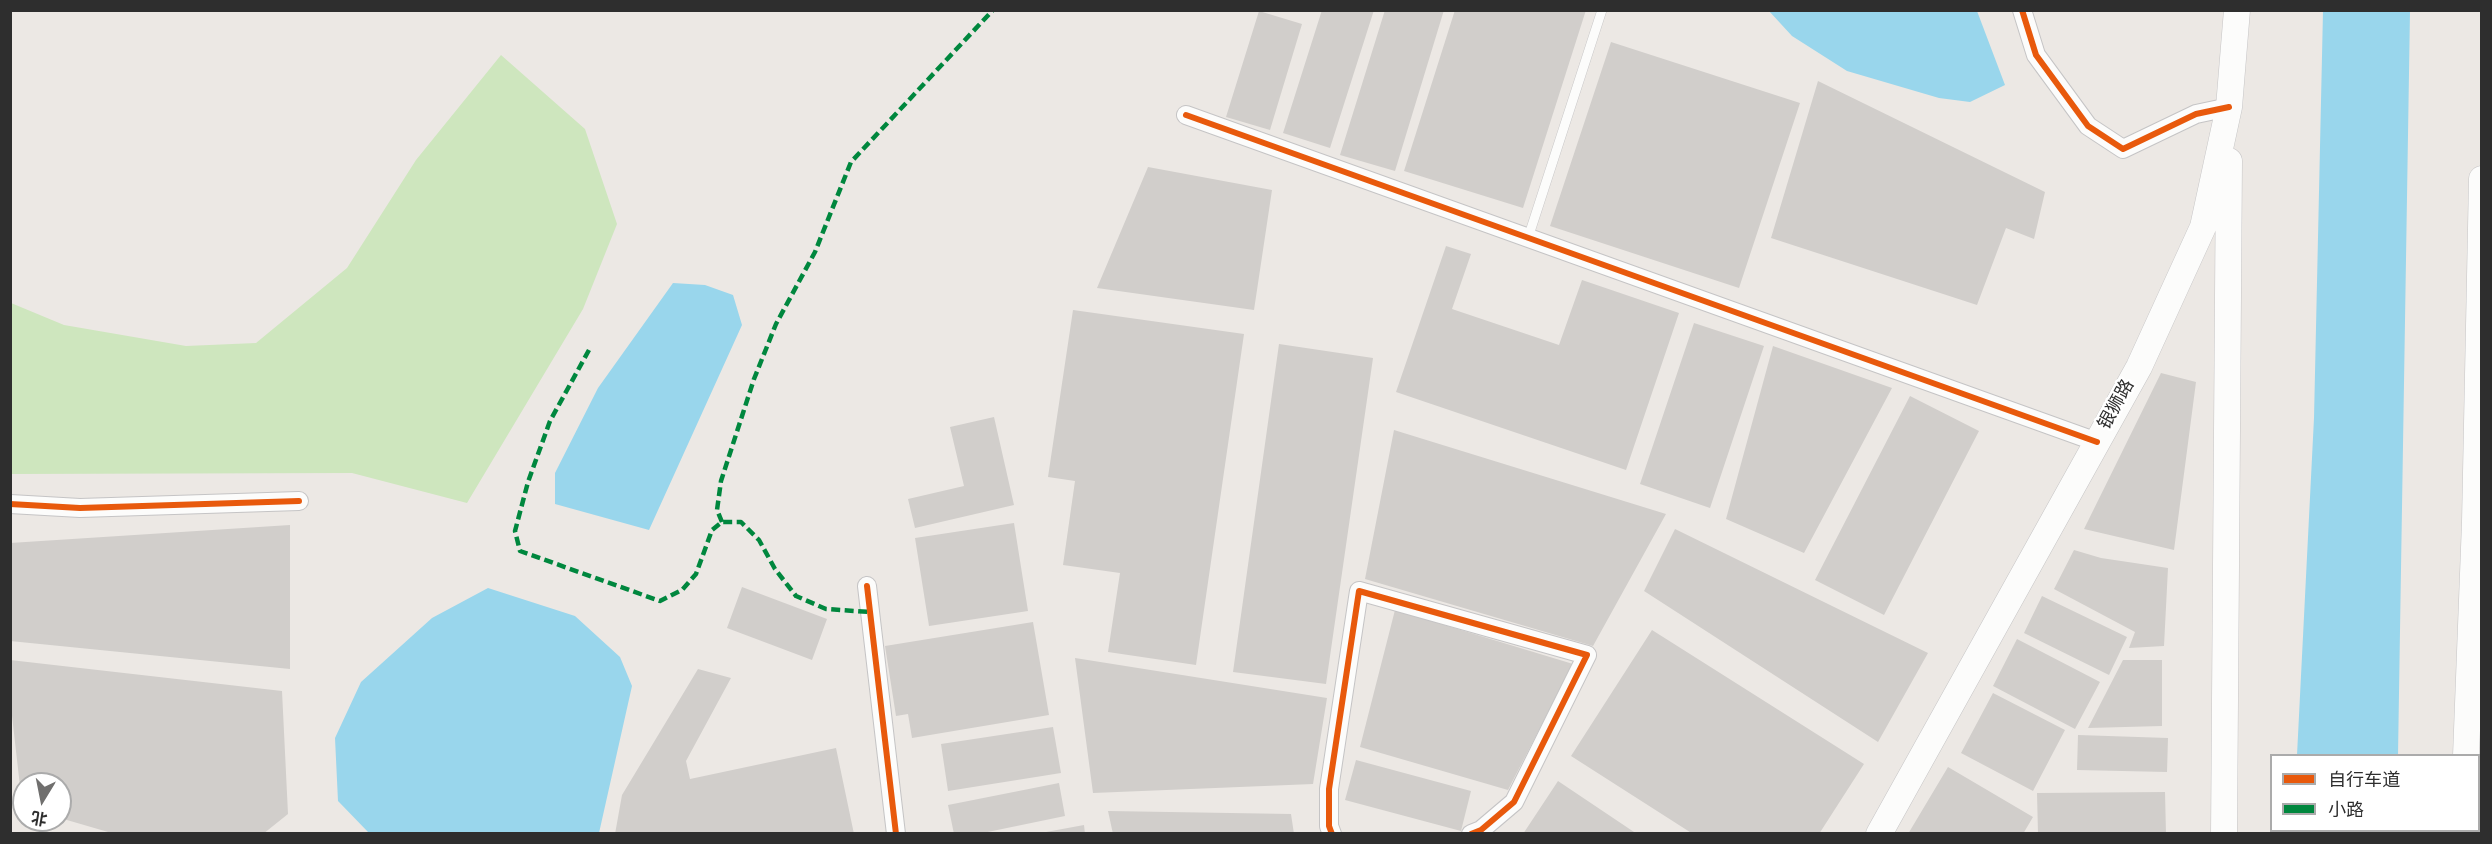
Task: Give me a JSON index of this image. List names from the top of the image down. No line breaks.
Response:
{"streets":{"main road":["银狮路"]},"legend":["自行车道","小路"],"north":"bottom"}
